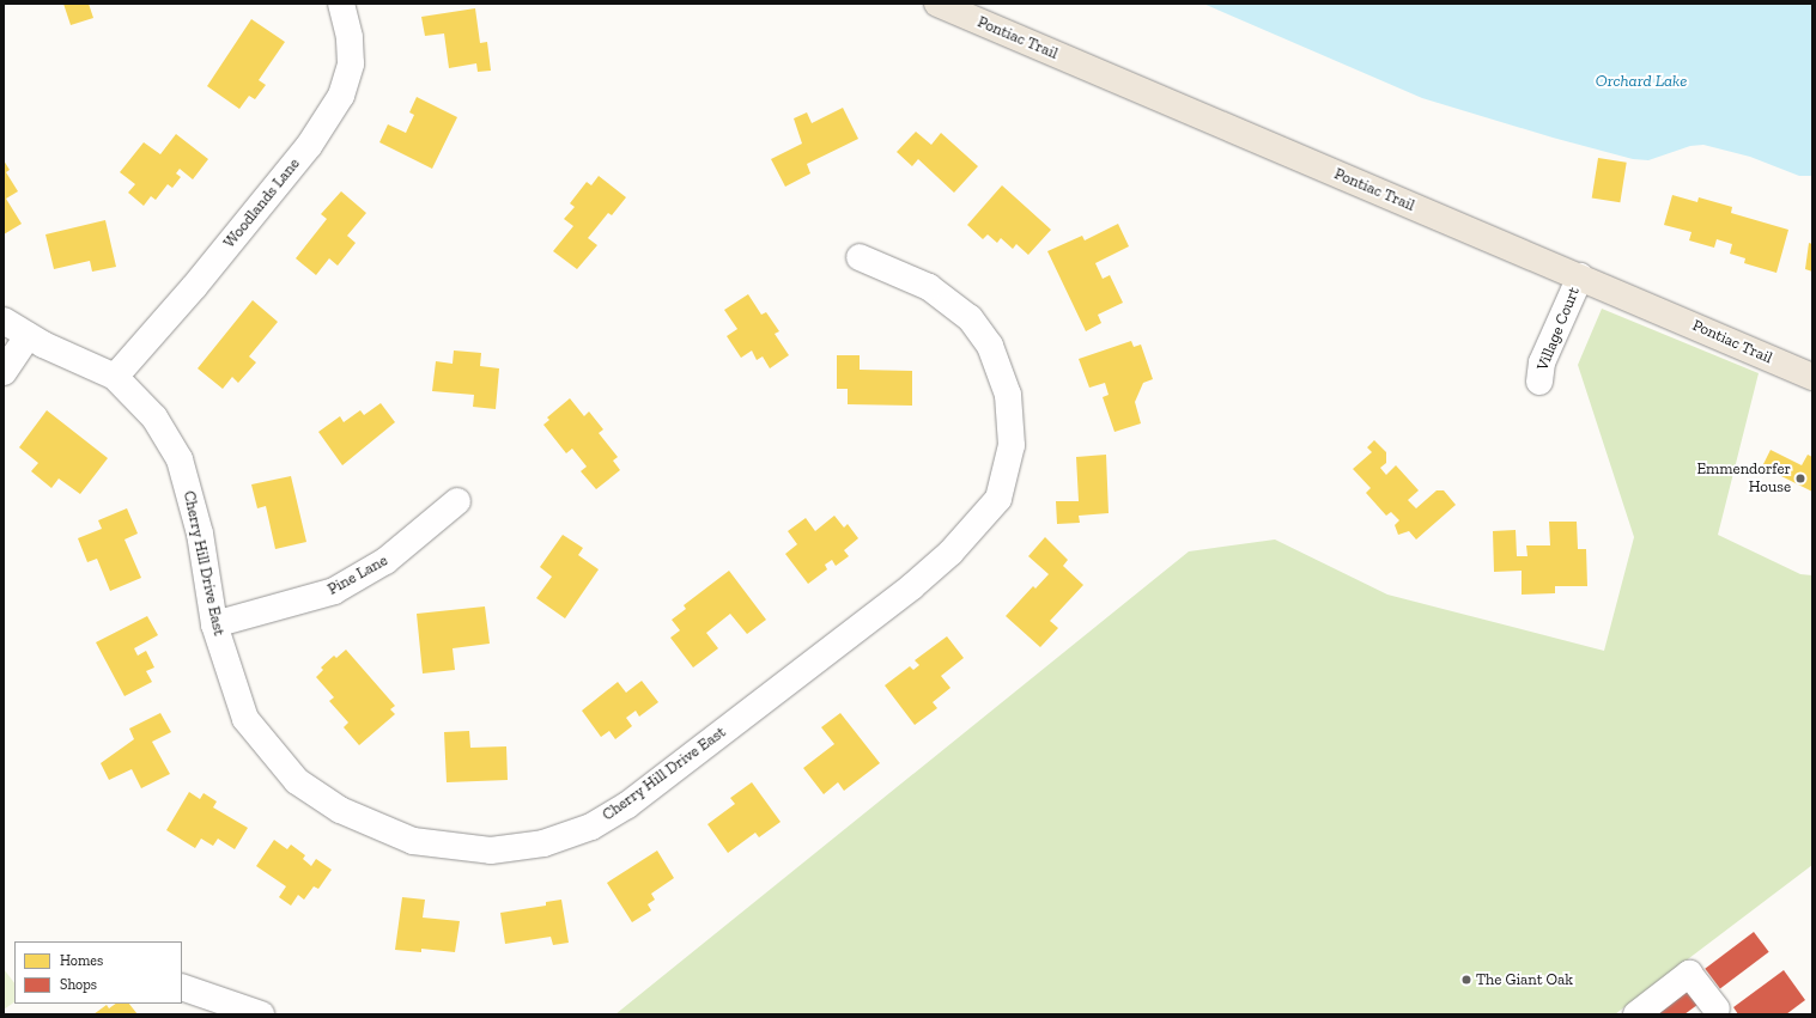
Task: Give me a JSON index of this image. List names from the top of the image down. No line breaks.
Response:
{"streets":{"main road":["Pontiac Trail"],"street":["Woodlands Lane","Village Court","Cherry Hill Drive East","Pine Lane"]},"crossings":[["Pontiac Trail","Village Court"],["Woodlands Lane","Cherry Hill Drive East"],["Cherry Hill Drive East","Pine Lane"]],"water":["Orchard Lake"],"places":["Emmendorfer House","The Giant Oak"],"legend":["Homes","Shops"]}
